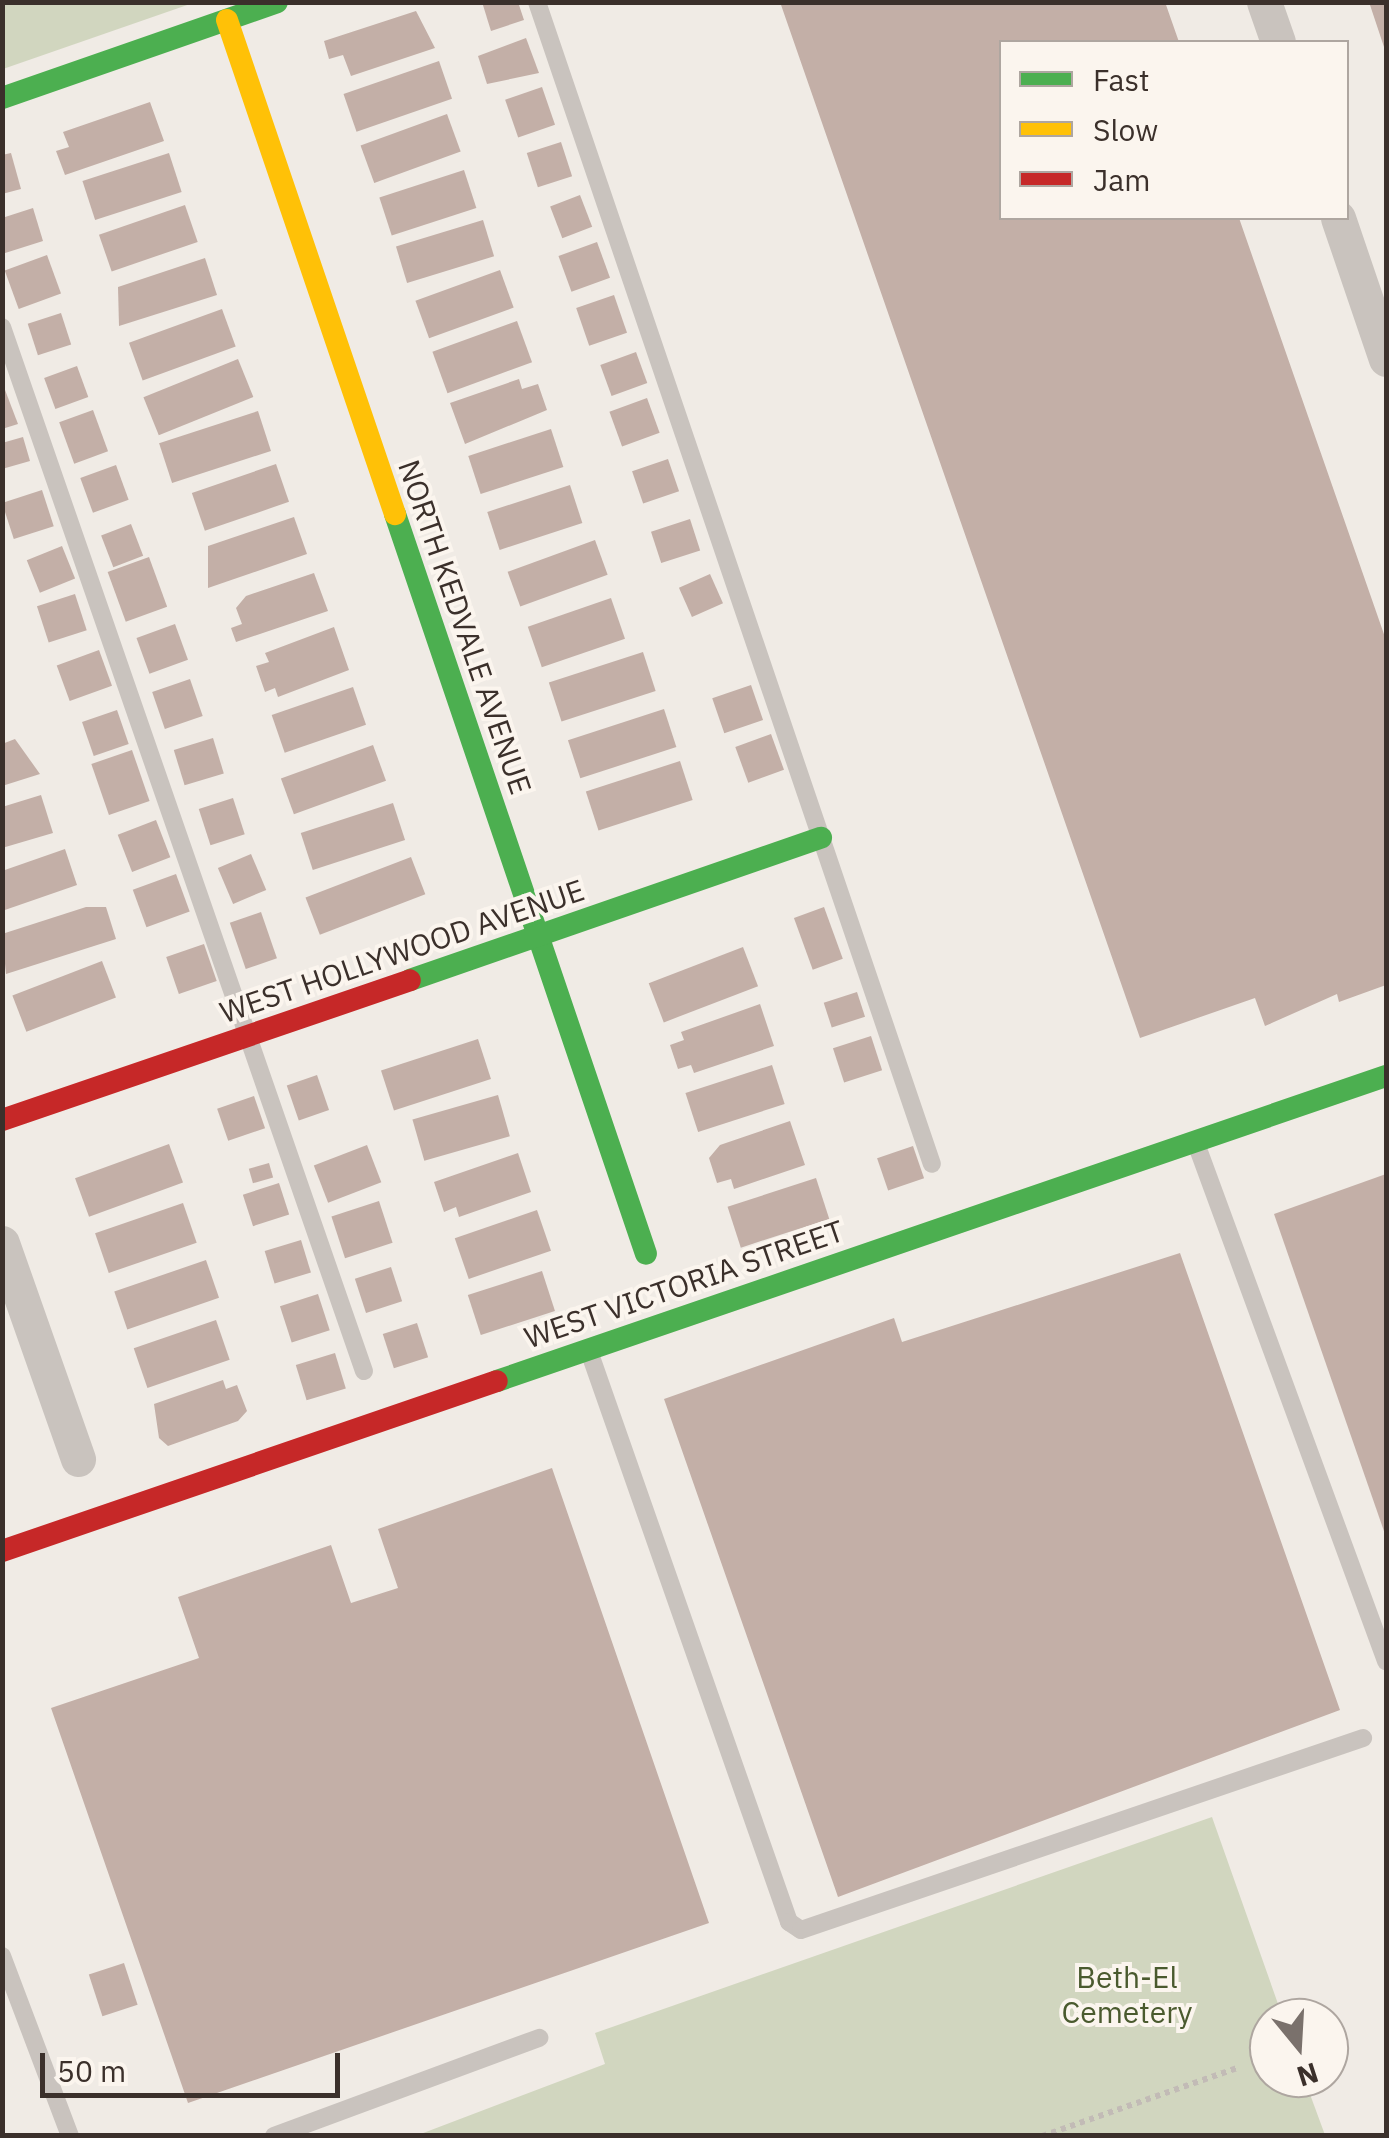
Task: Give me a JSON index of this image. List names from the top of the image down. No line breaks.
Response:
{"streets":{"street":["NORTH KEDVALE AVENUE","WEST HOLLYWOOD AVENUE","WEST VICTORIA STREET"]},"crossings":[["NORTH KEDVALE AVENUE","WEST HOLLYWOOD AVENUE"]],"parks":["Beth-El Cemetery"],"legend":["Fast","Slow","Jam"],"scale_bar":"50 m","north":"bottom"}
